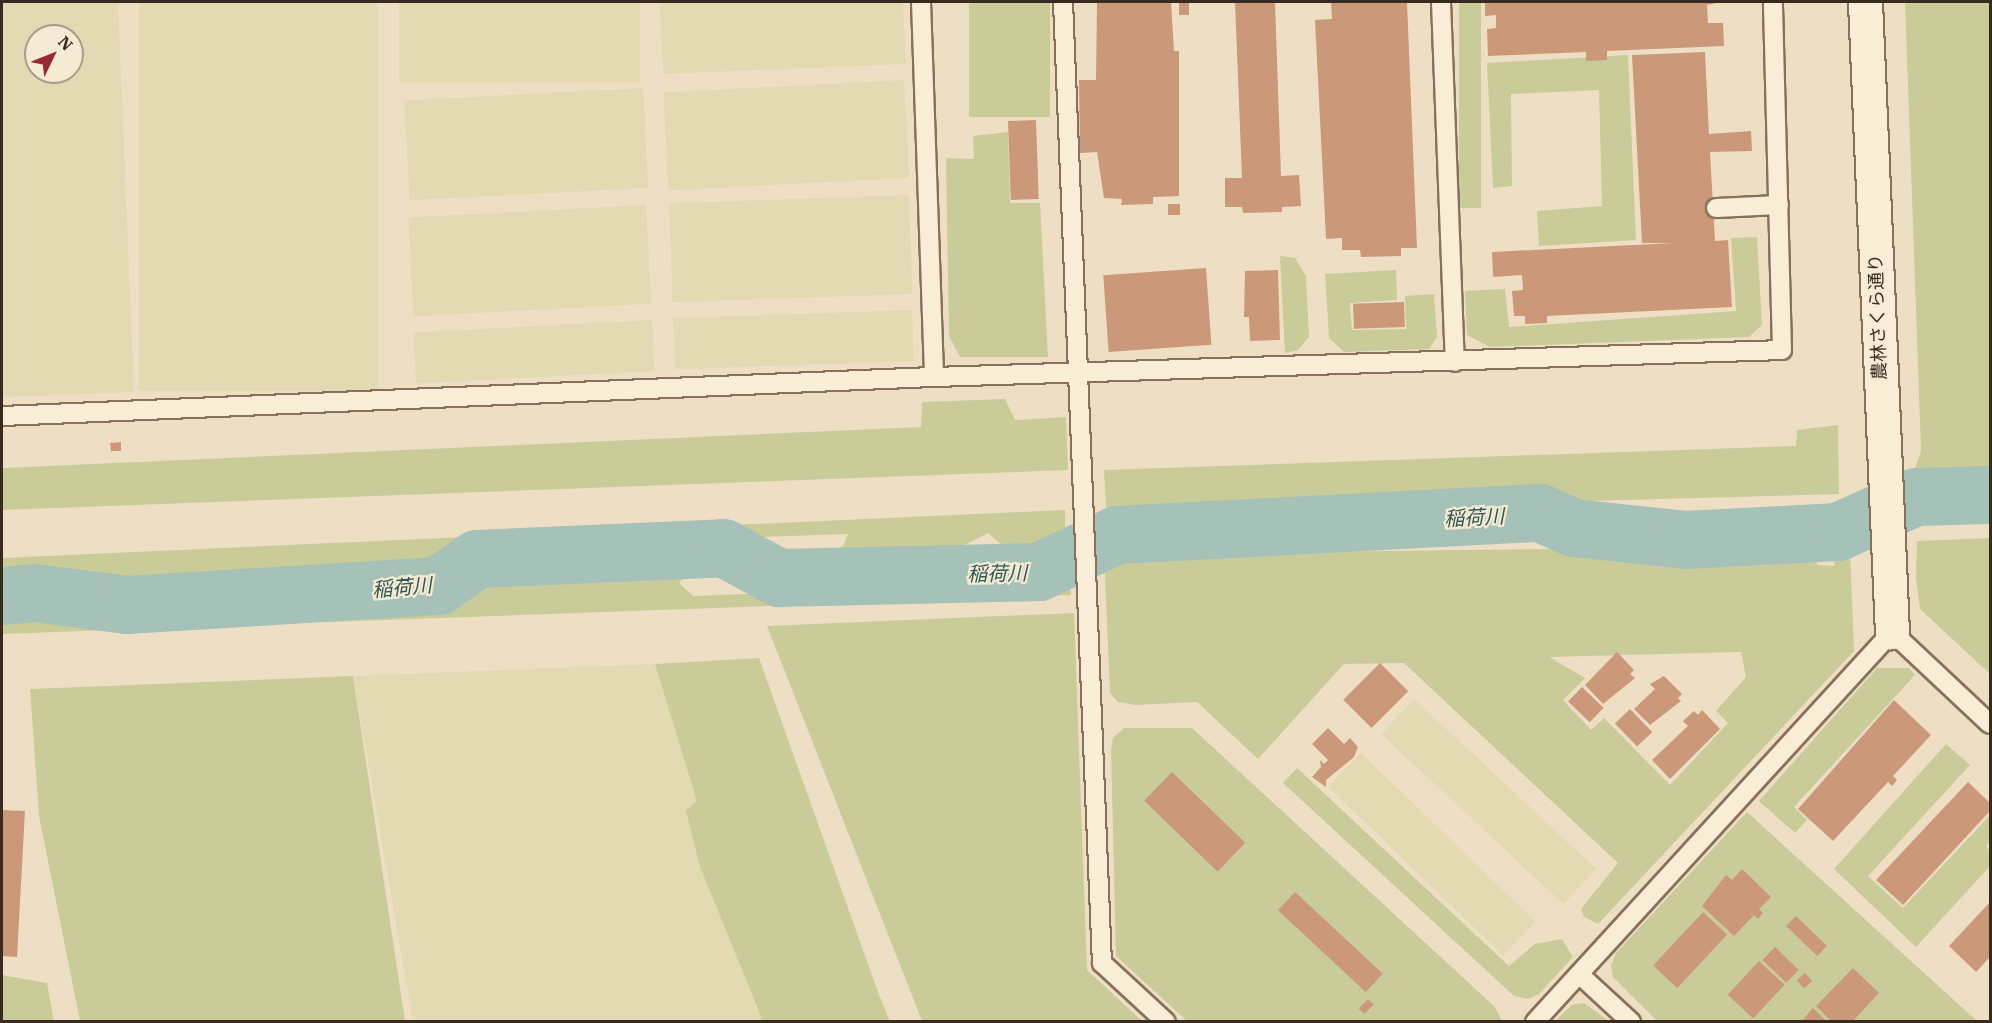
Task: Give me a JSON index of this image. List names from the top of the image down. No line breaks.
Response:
{"streets":{"street":["農林さくら通り"]},"water":["稲荷川"],"north":"top right"}
